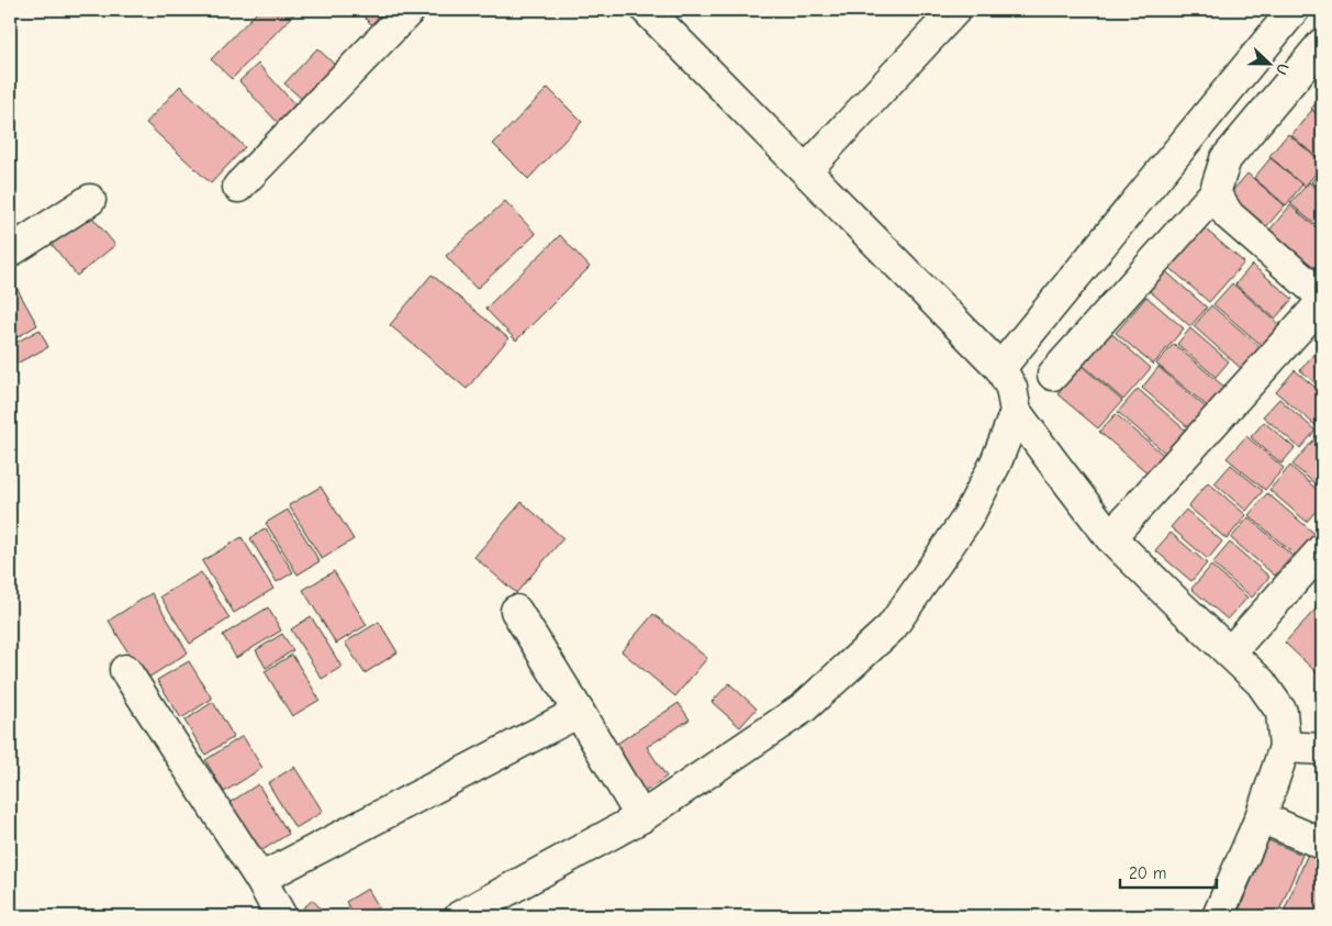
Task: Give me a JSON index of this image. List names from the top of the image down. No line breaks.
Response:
{"scale_bar":"20 m","north":"right"}
